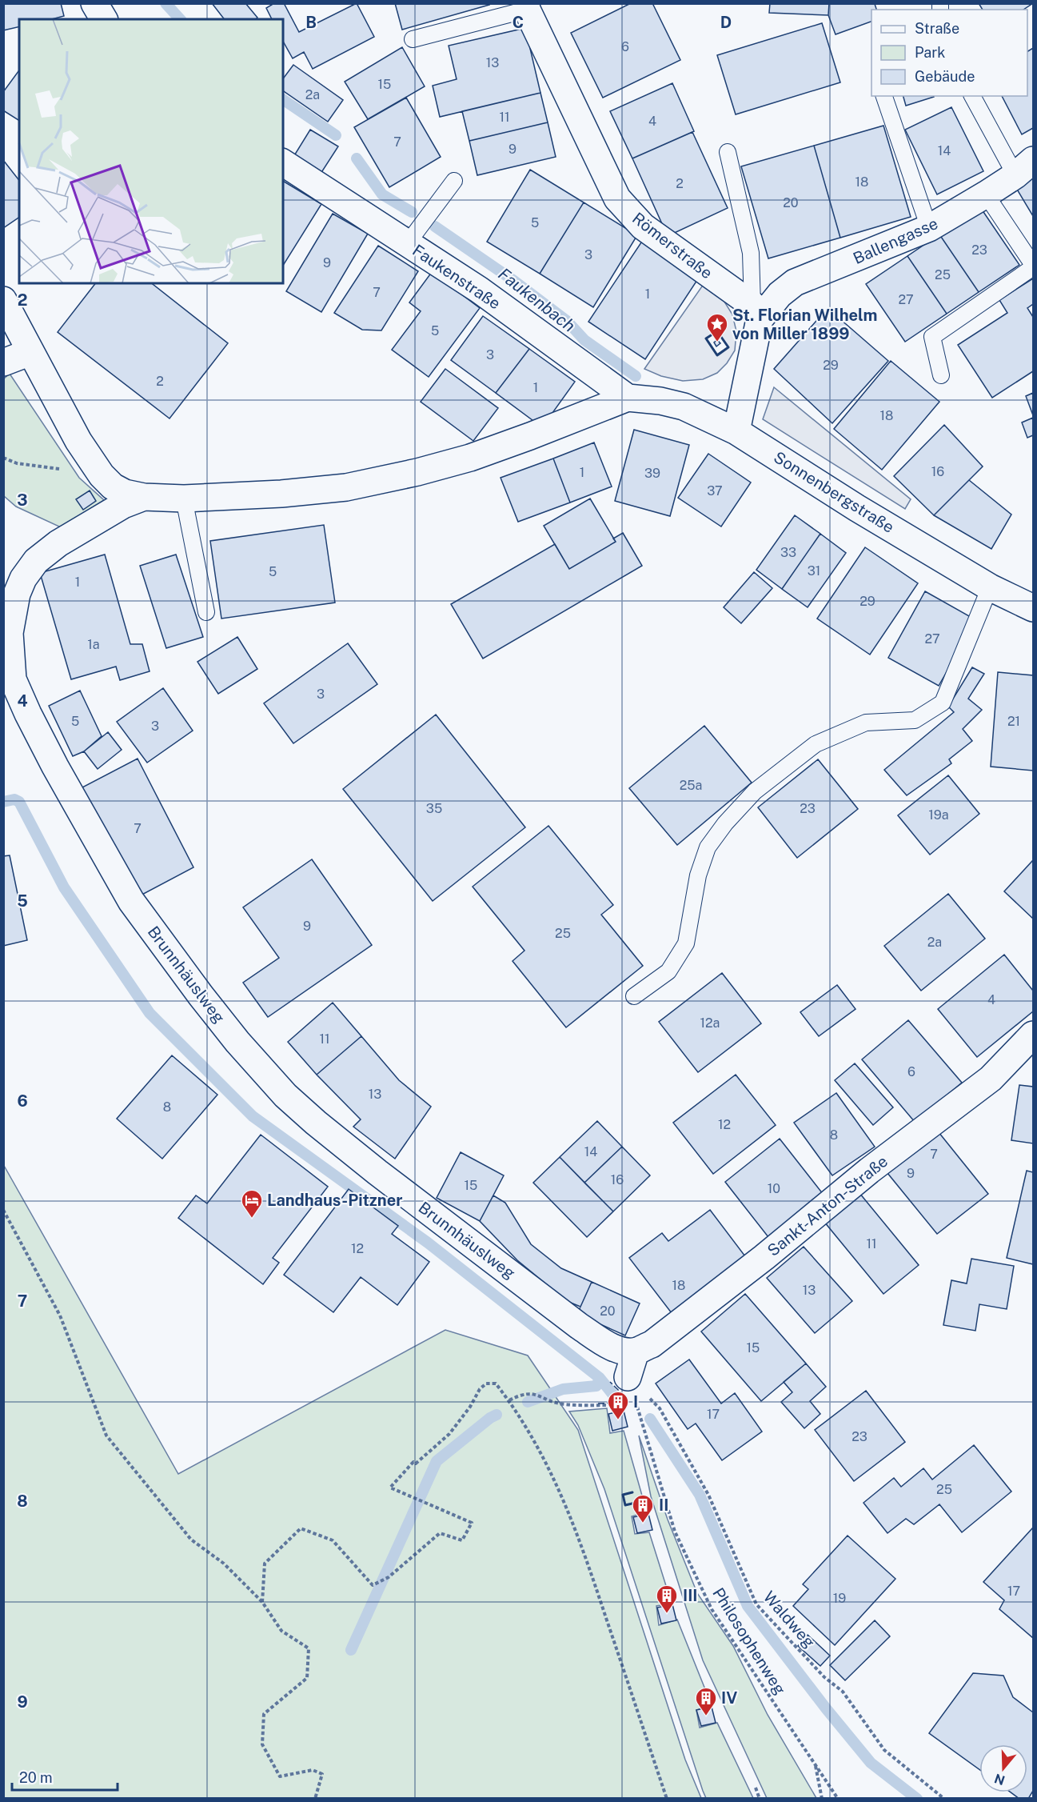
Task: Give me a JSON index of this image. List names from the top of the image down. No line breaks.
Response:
{"streets":{"street":["Ballengasse","Römerstraße","Faukenstraße","Sonnenbergstraße","Brunnhäuslweg","Sankt-Anton-Straße"],"path":["Waldweg","Philosophenweg"]},"crossings":[["Ballengasse","Römerstraße"],["Faukenstraße","Sonnenbergstraße"],["Brunnhäuslweg","Sankt-Anton-Straße"],["Waldweg","Philosophenweg"]],"water":["Faukenbach"],"places":{"place":["St. Florian Wilhelm von Miller 1899"],"hotel":["Landhaus-Pitzner"],"building":["I","II","III","IV"]},"house_numbers":["6","13","15","2a","11","4","7","9","14","18","2","20","5","23","3","9","25","7","1","27","5","3","29","2","1","18","16","1","39","37","33","31","5","1","29","27","1a","3","5","21","3","25a","35","23","19a","7","9","25","2a","4","12a","11","6","13","8","12","8","14","7","9","16","15","10","11","12","18","13","20","15","17","23","25","17","19"],"legend":["Straße","Park","Gebäude"],"scale_bar":"20 m","north":"bottom","grid":{"columns":["B","C","D"],"rows":["2","3","4","5","6","7","8","9"]}}
